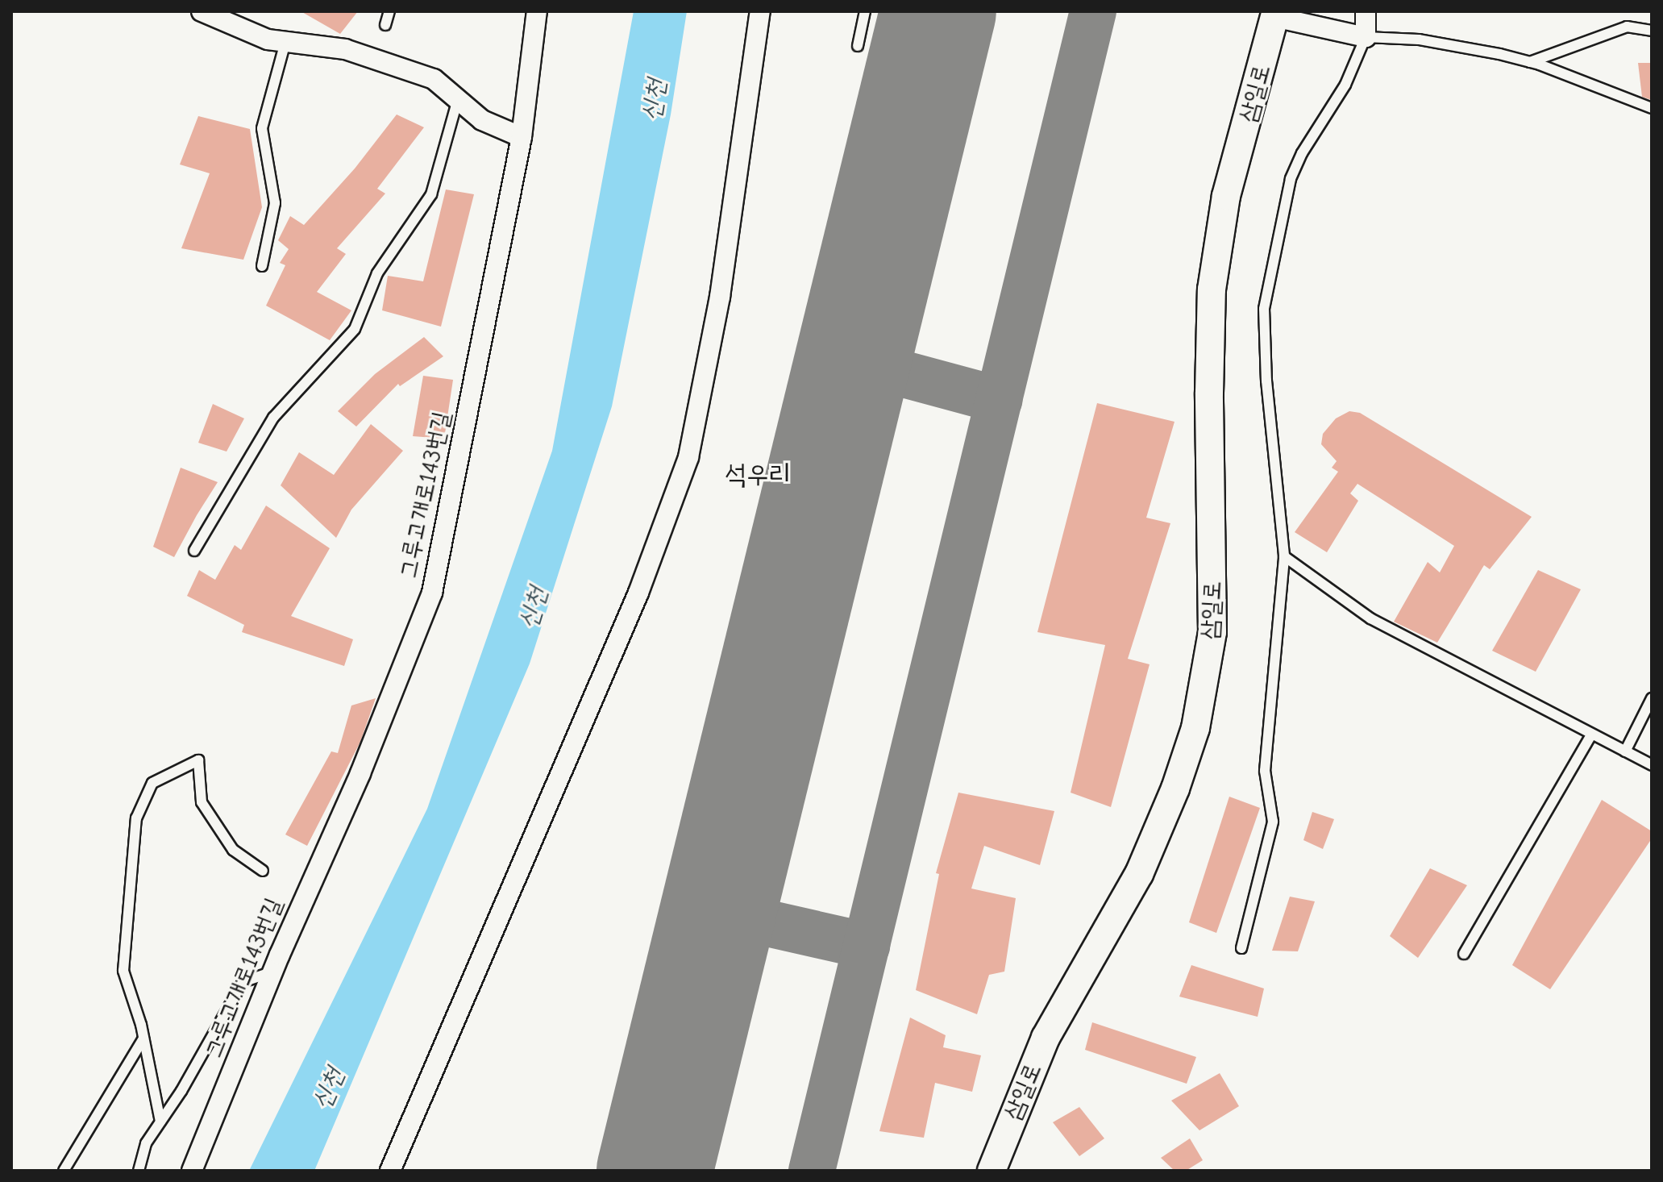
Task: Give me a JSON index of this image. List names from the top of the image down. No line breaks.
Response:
{"streets":{"main road":["삼일로"],"street":["그루고개로143번길"]},"districts":["석우리"],"water":["신천"]}
